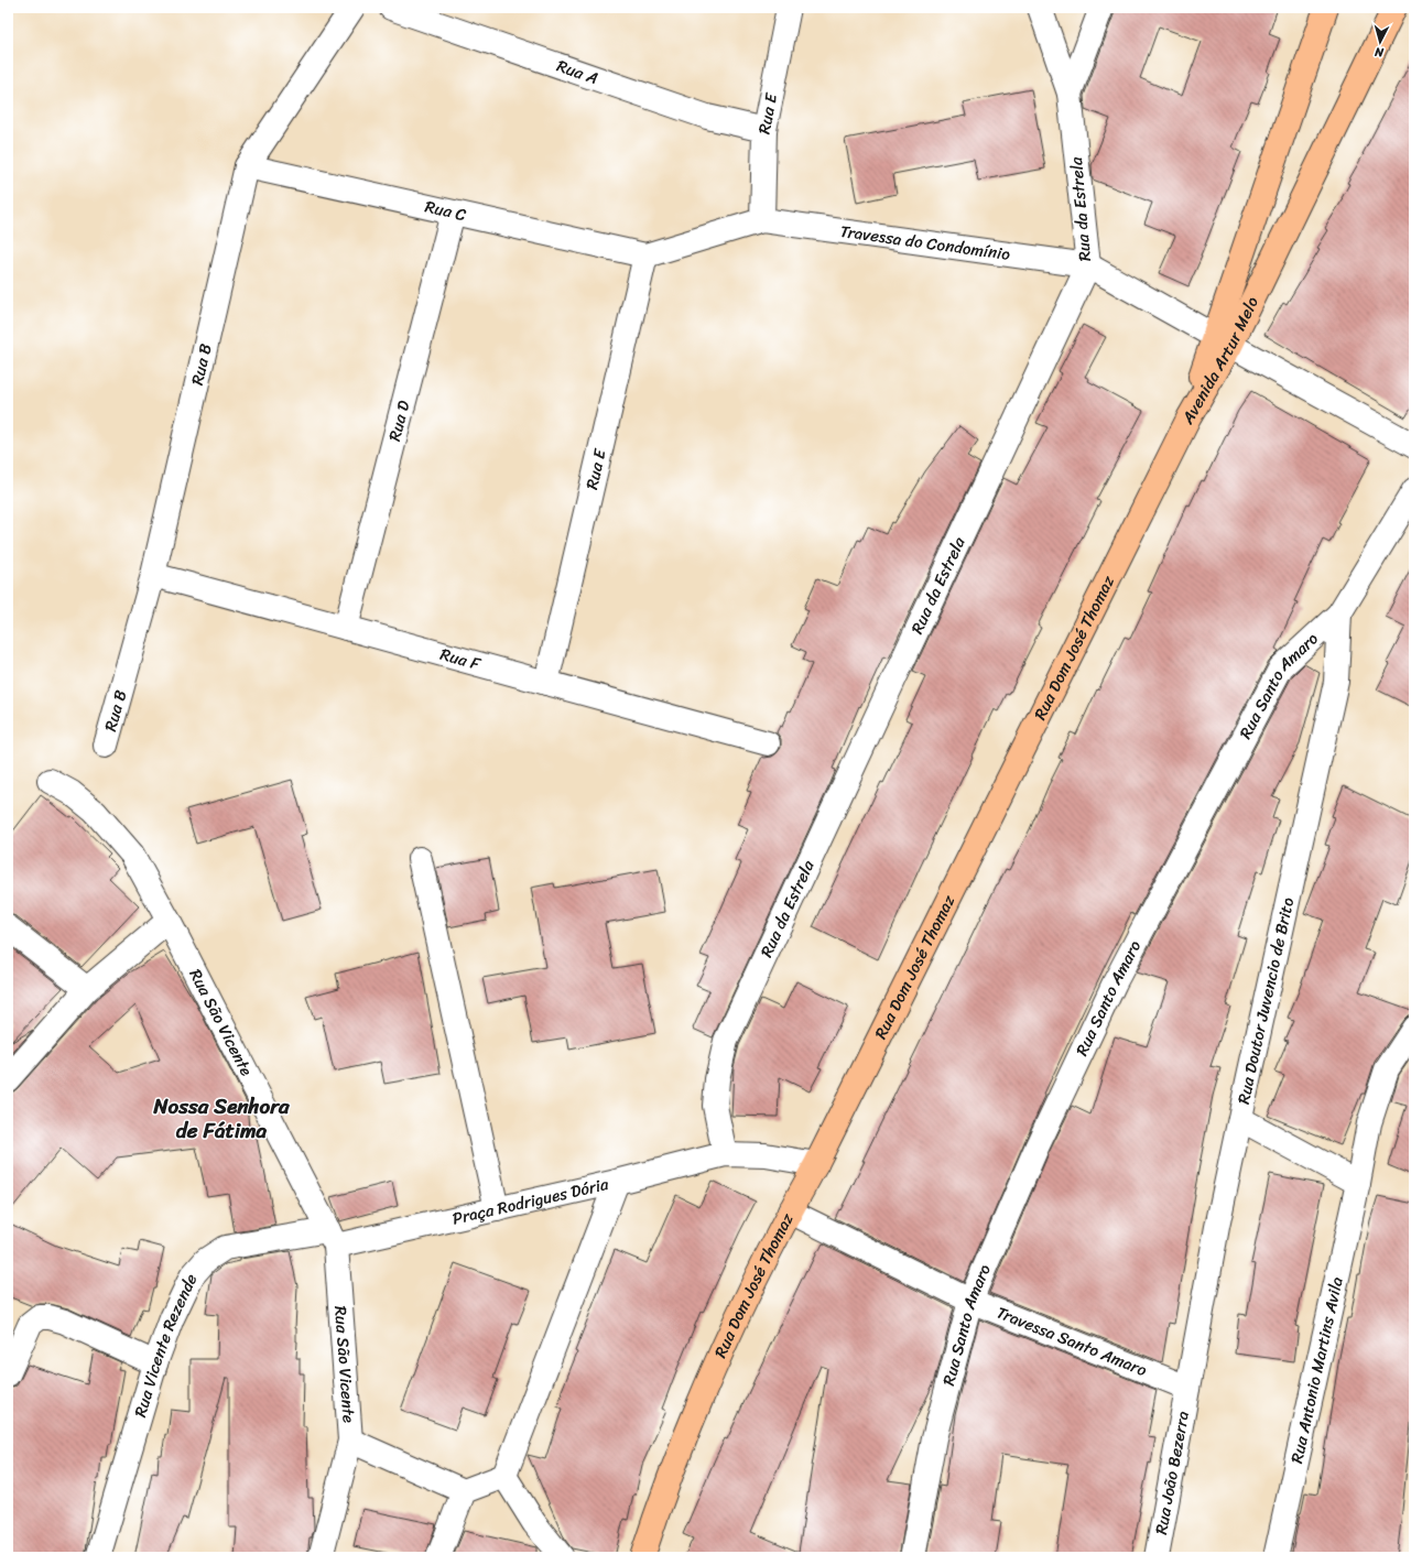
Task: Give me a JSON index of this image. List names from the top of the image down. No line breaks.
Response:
{"streets":{"main road":["Avenida Artur Melo","Rua Dom José Thomaz"],"street":["Rua A","Rua E","Rua da Estrela","Rua C","Travessa do Condomínio","Rua B","Rua D","Rua F","Rua Santo Amaro","Rua Doutor Juvencio de Brito","Rua São Vicente","Praça Rodrigues Dória","Travessa Santo Amaro","Rua Vicente Rezende","Rua Antonio Martins Avila","Rua João Bezerra"]},"crossings":[["Rua A","Rua E"],["Rua E","Rua C"],["Rua E","Travessa do Condomínio"],["Rua E","Rua F"],["Rua da Estrela","Travessa do Condomínio"],["Rua da Estrela","Praça Rodrigues Dória"],["Rua C","Rua B"],["Rua C","Rua D"],["Avenida Artur Melo","Rua Dom José Thomaz"],["Rua B","Rua F"],["Rua D","Rua F"],["Rua Dom José Thomaz","Praça Rodrigues Dória"],["Rua Dom José Thomaz","Travessa Santo Amaro"],["Rua Santo Amaro","Rua Doutor Juvencio de Brito"],["Rua Santo Amaro","Travessa Santo Amaro"],["Rua Doutor Juvencio de Brito","Travessa Santo Amaro"],["Rua Doutor Juvencio de Brito","Rua João Bezerra"],["Rua São Vicente","Praça Rodrigues Dória"],["Rua São Vicente","Rua Vicente Rezende"],["Praça Rodrigues Dória","Rua Vicente Rezende"],["Travessa Santo Amaro","Rua João Bezerra"]],"districts":["Nossa Senhora de Fátima"],"north":"bottom"}
